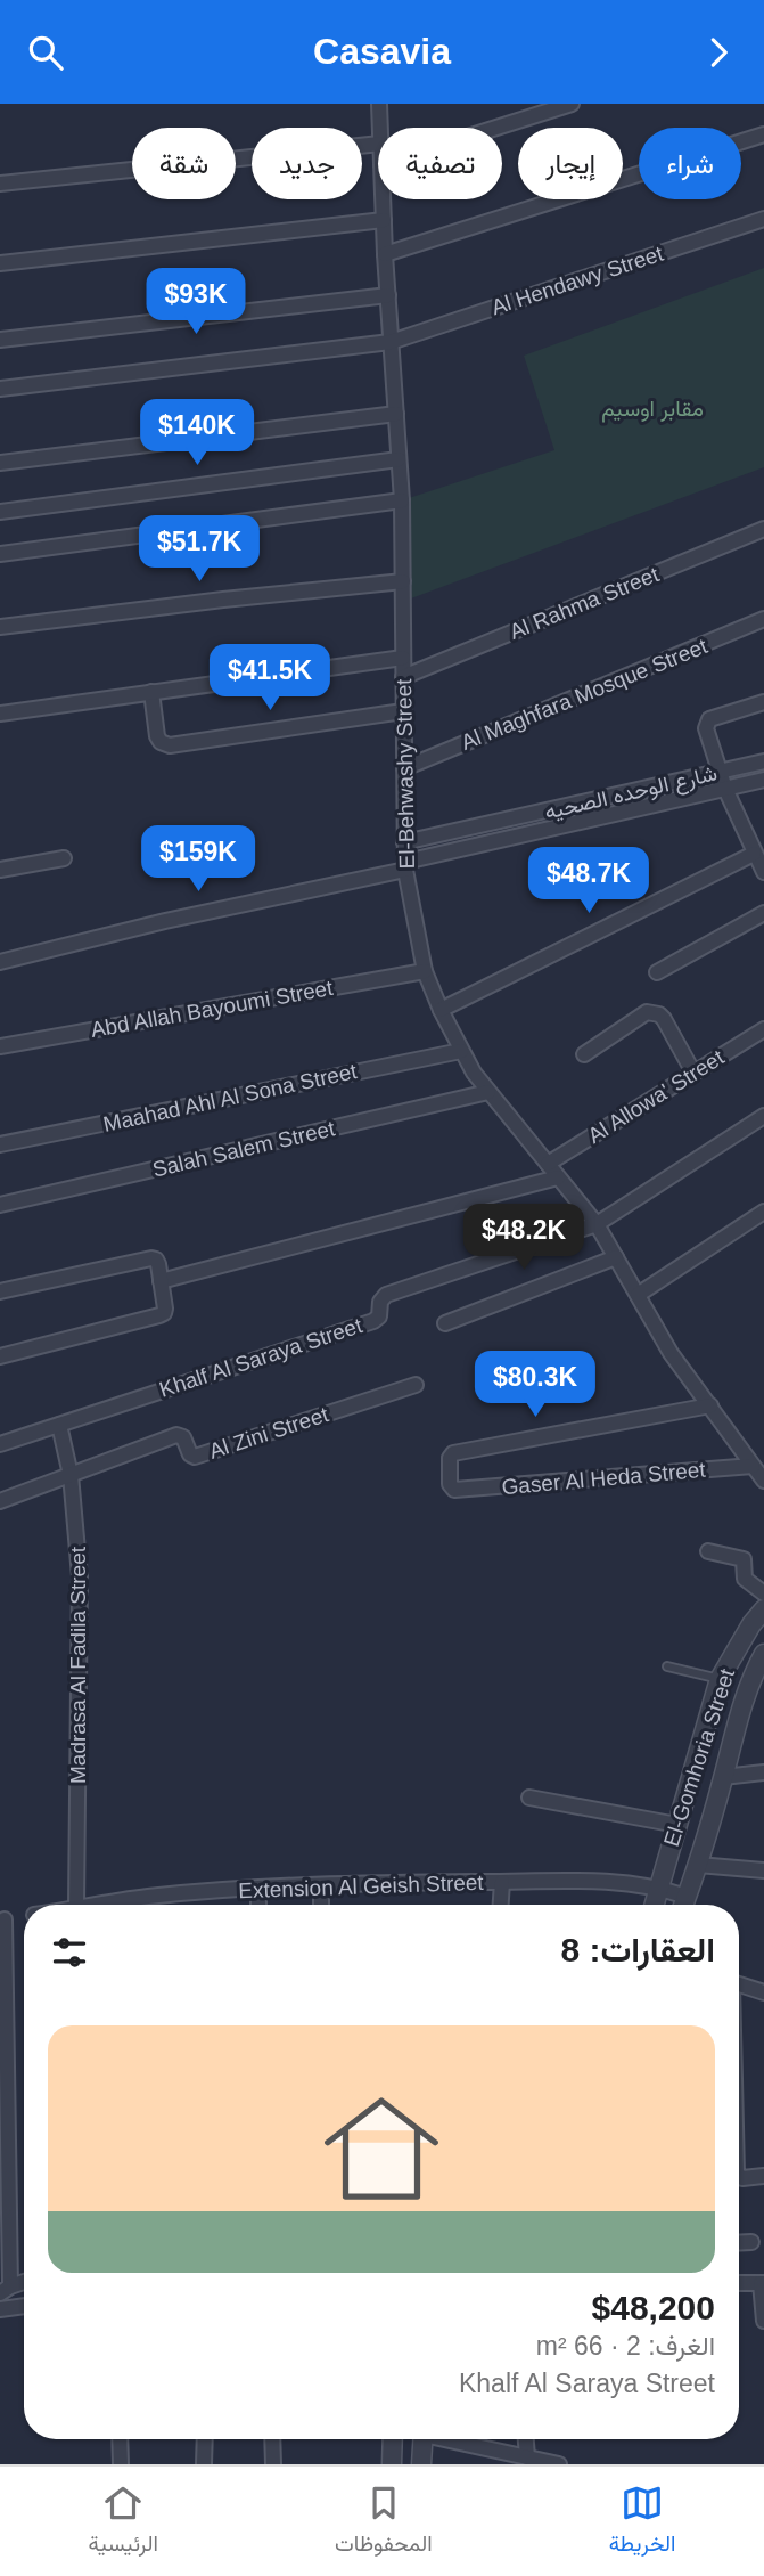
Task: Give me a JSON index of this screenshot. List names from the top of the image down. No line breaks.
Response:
{"streets":{"street":["Al Hendawy Street","Al Rahma Street","Al Maghfara Mosque Street","El-Behwashy Street","شارع الوحده الصحيه","Abd Allah Bayoumi Street","Al Allowa' Street","Maahad Ahl Al Sona Street","Salah Salem Street","Khalf Al Saraya Street","Al Zini Street","Gaser Al Heda Street","Madrasa Al Fadila Street","El-Gomhoria Street","Extension Al Geish Street"]},"crossings":[["Al Hendawy Street","El-Behwashy Street"],["Al Rahma Street","El-Behwashy Street"],["Al Maghfara Mosque Street","El-Behwashy Street"],["El-Behwashy Street","شارع الوحده الصحيه"],["El-Behwashy Street","Abd Allah Bayoumi Street"],["El-Behwashy Street","Al Allowa' Street"],["El-Behwashy Street","Maahad Ahl Al Sona Street"],["El-Behwashy Street","Salah Salem Street"],["El-Behwashy Street","Khalf Al Saraya Street"],["El-Behwashy Street","Gaser Al Heda Street"],["Khalf Al Saraya Street","Madrasa Al Fadila Street"],["Al Zini Street","Madrasa Al Fadila Street"],["El-Gomhoria Street","Extension Al Geish Street"]],"parks":["مقابر اوسيم"],"page":{"header":"Casavia","chip":["شراء","إيجار","تصفية","جديد","شقة"],"price":["$93K","$140K","$51.7K","$41.5K","$159K","$48.7K","$48.2K","$80.3K"],"heading":"العقارات: 8","list":[{"name":"$48,200","note":"الغرف: 2 · 66 m² · Khalf Al Saraya Street"}],"tabs":["الخريطة","المحفوظات","الرئيسية"]}}
